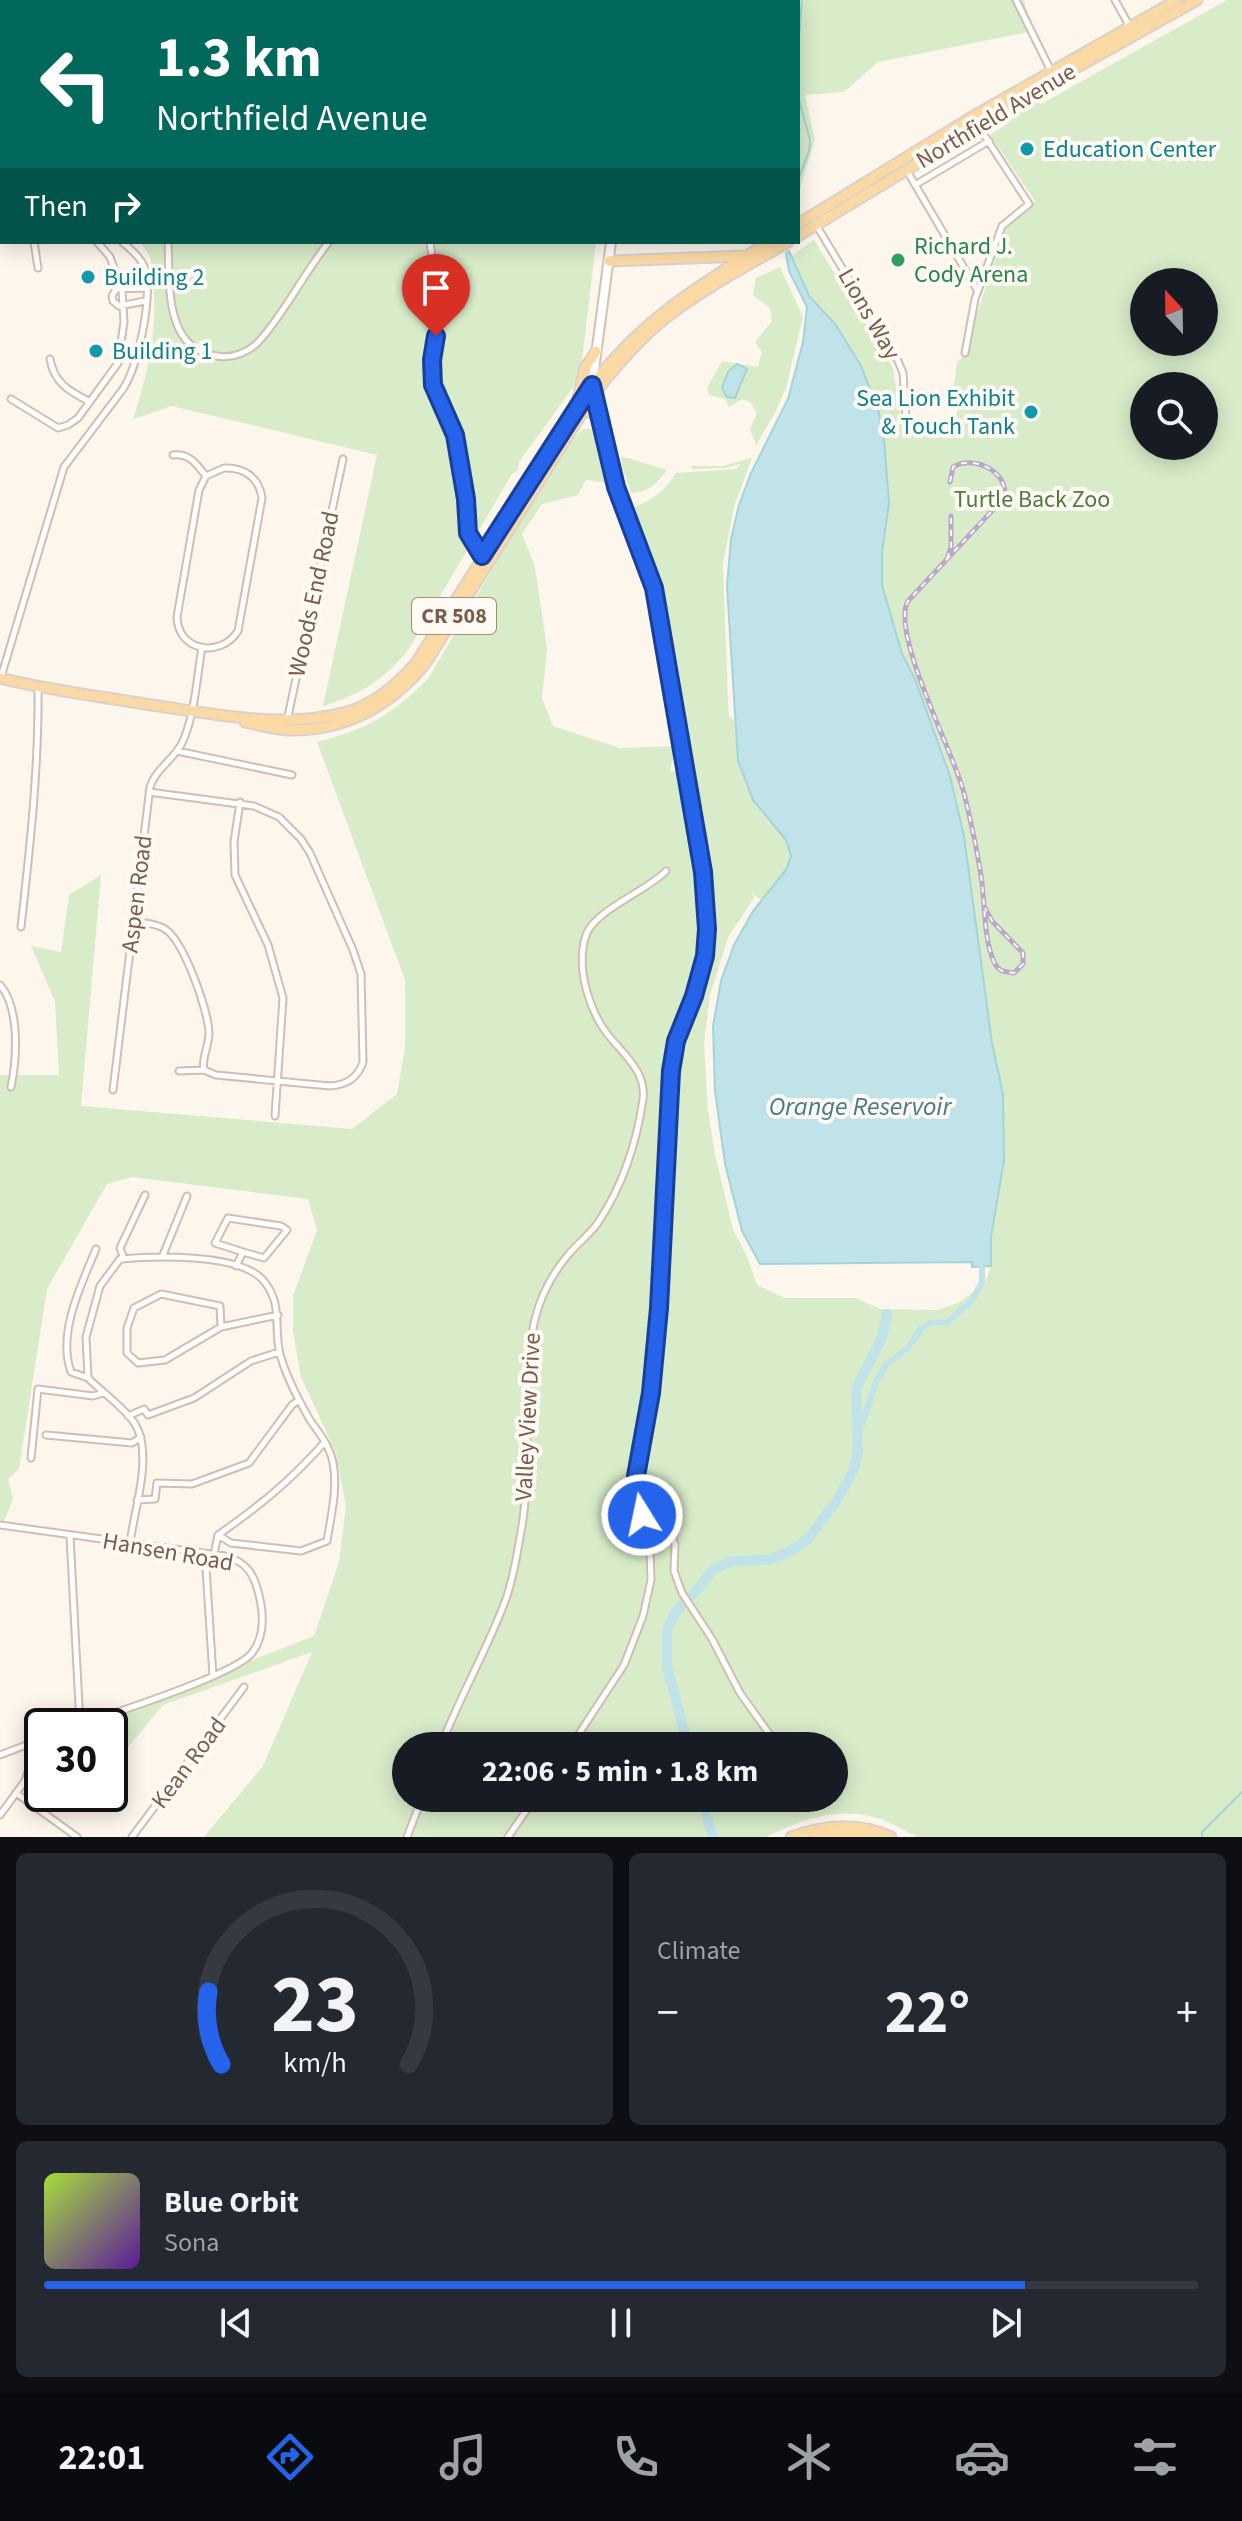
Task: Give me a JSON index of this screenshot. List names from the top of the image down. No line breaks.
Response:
{"streets":{"main road":["Northfield Avenue","CR 508"],"street":["Lions Way","Woods End Road","Aspen Road","Valley View Drive","Hansen Road","Kean Road"]},"crossings":[["Northfield Avenue","Lions Way"],["Woods End Road","CR 508"],["CR 508","Aspen Road"]],"water":["Orange Reservoir"],"parks":["Turtle Back Zoo"],"places":["Education Center","Richard J. Cody Arena","Building 2","Building 1","Sea Lion Exhibit & Touch Tank"],"north":"top","page":{"turn":["1.3 km","Northfield Avenue"],"then":"Then","limit":"30","trip":"22:06 · 5 min · 1.8 km","tile":"Climate","heat":["−","22°","+"],"song":["Blue Orbit","Sona"],"tabs":"22:01","gauge":["23","km/h"]}}
